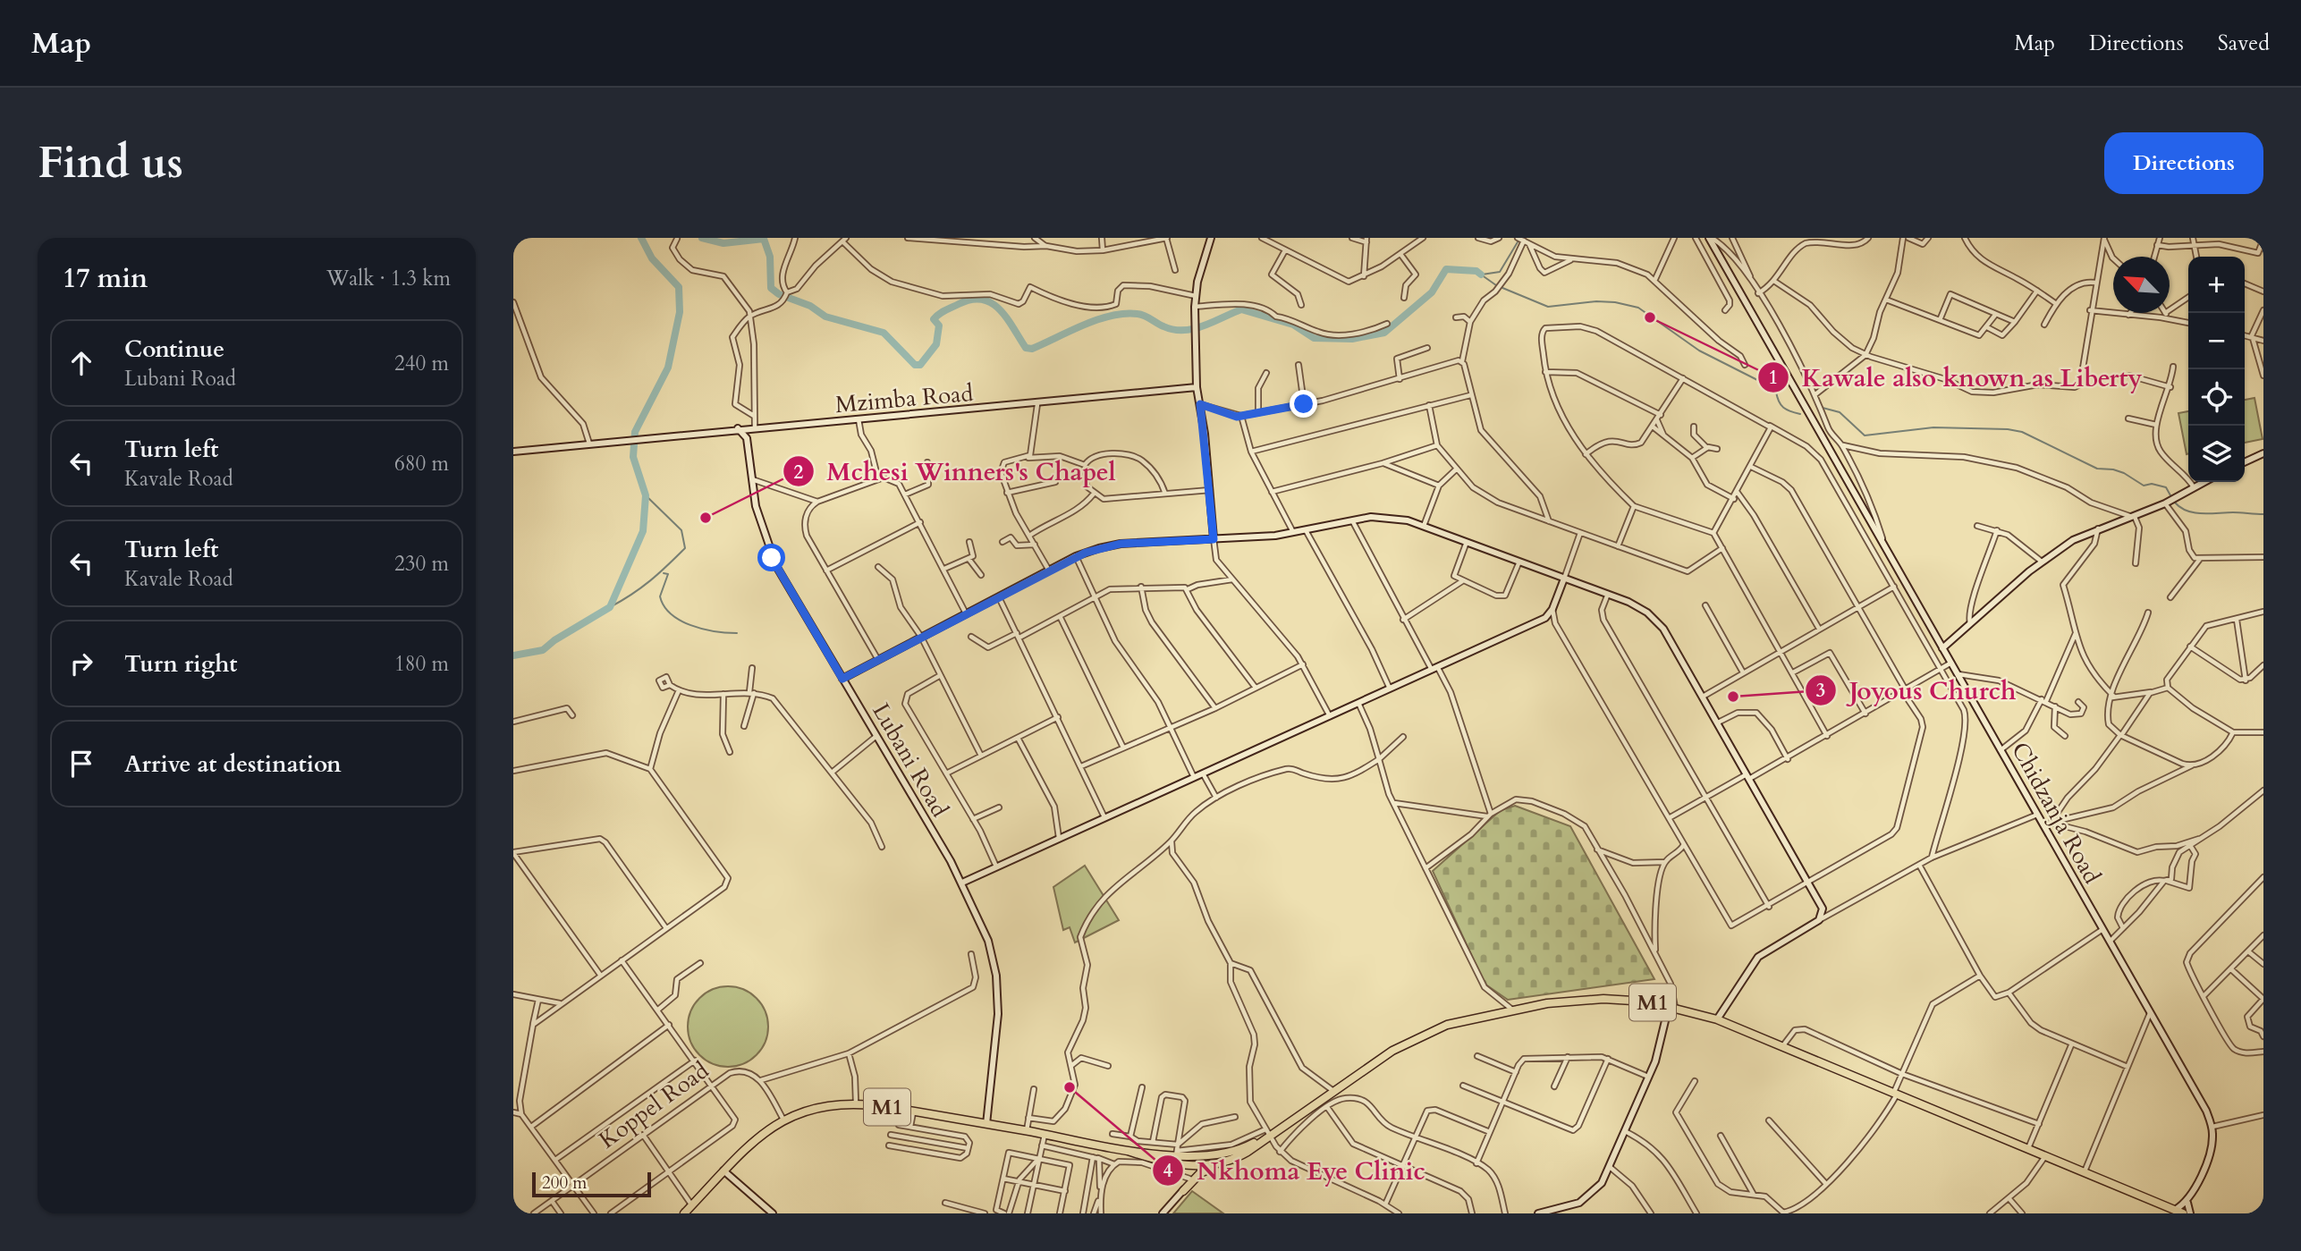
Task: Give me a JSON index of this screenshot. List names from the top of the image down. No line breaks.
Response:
{"streets":{"highway":["M1"],"street":["Mzimba Road","Lubani Road","Chidzanja Road","Koppel Road"]},"crossings":[["Mzimba Road","Lubani Road"],["Lubani Road","M1"]],"places":["Kawale also known as Liberty","Mchesi Winners's Chapel","Joyous Church","Nkhoma Eye Clinic"],"scale_bar":"200 m","north":"top left","page":{"header":"Map","nav":["Map","Directions","Saved"],"buttons":"Directions","title":"Find us","heading":["17 min","Walk · 1.3 km"],"map_buttons":["+","−"],"list":[["Continue","Lubani Road","240 m"],["Turn left","Kavale Road","680 m"],["Turn left","Kavale Road","230 m"],["Turn right","180 m"],"Arrive at destination"],"scale":"200 m"}}
